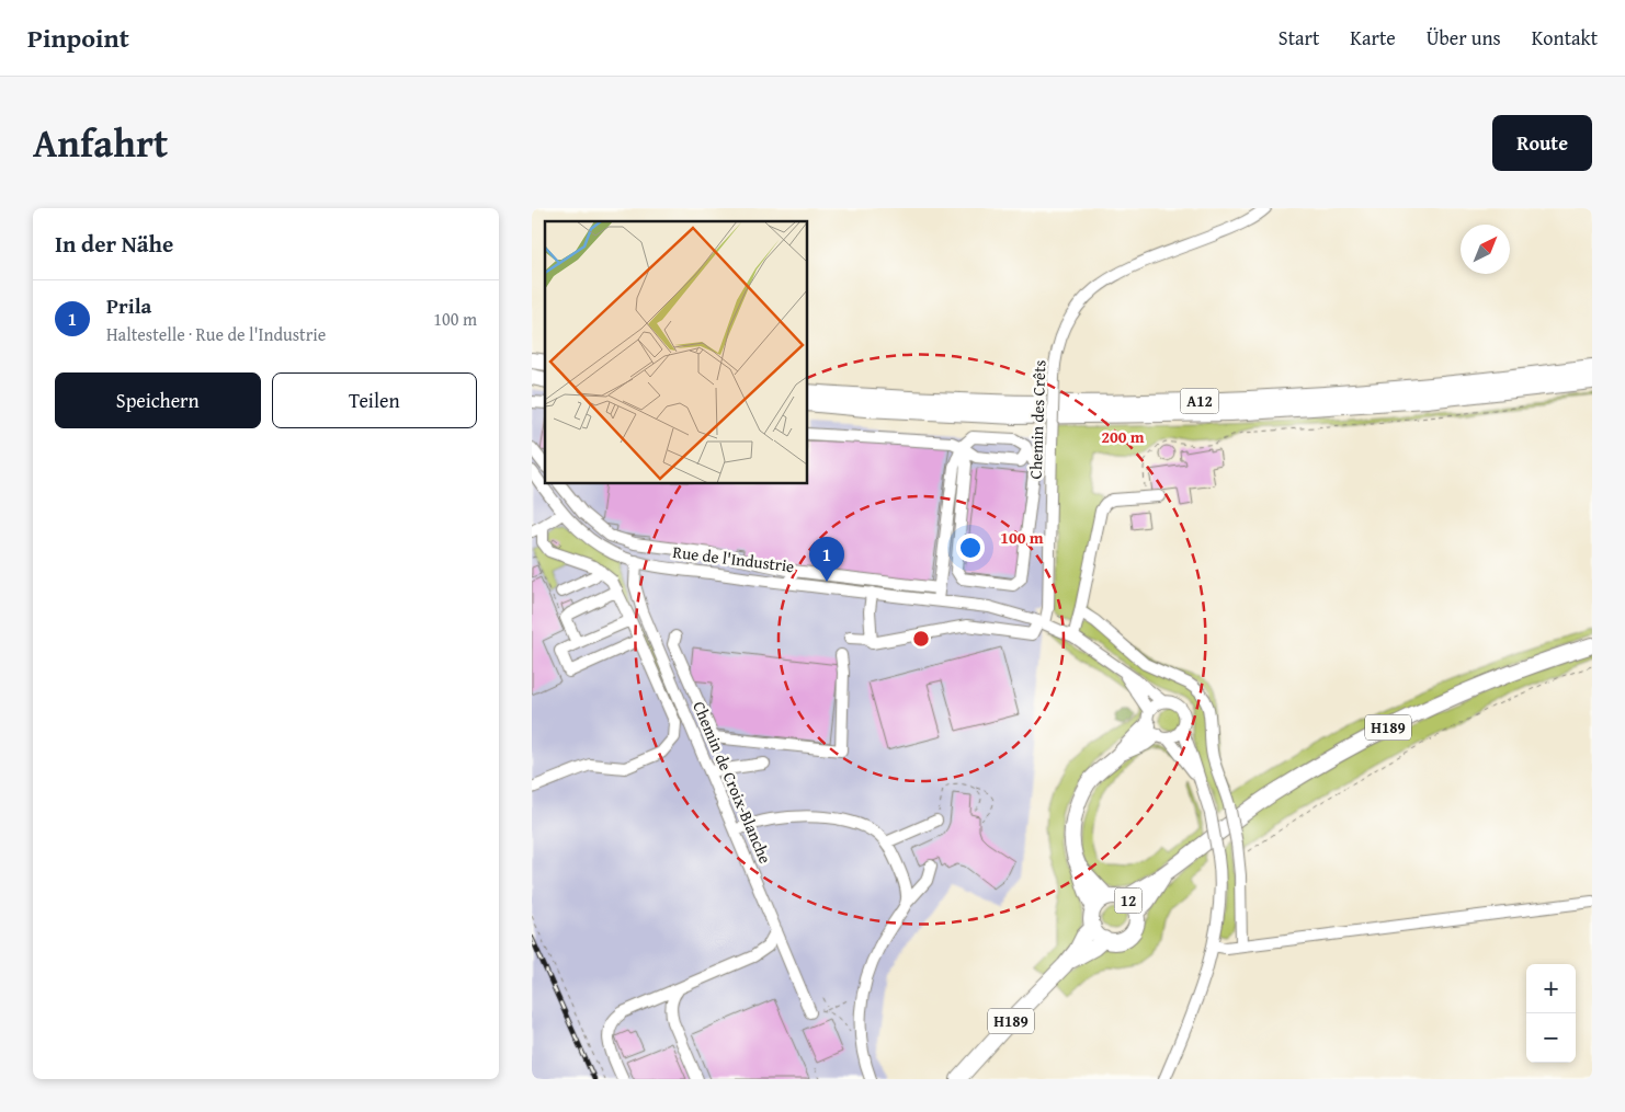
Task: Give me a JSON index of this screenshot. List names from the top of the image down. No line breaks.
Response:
{"streets":{"highway":["A12","H189","12"],"street":["Chemin des Crêts","Rue de l'Industrie","Chemin de Croix-Blanche"]},"crossings":[["Chemin des Crêts","Rue de l'Industrie"],["Rue de l'Industrie","Chemin de Croix-Blanche"],["H189","12"]],"north":"top right","page":{"header":"Pinpoint","nav":["Start","Karte","Über uns","Kontakt"],"title":"Anfahrt","buttons":["Route",["Speichern","Teilen"]],"heading":"In der Nähe","list":[{"mark":"1","name":"Prila","note":"Haltestelle · Rue de l'Industrie","value":"100 m"}],"pins":"1","map_buttons":["+","−"]},"rings":["200 m","100 m"]}
